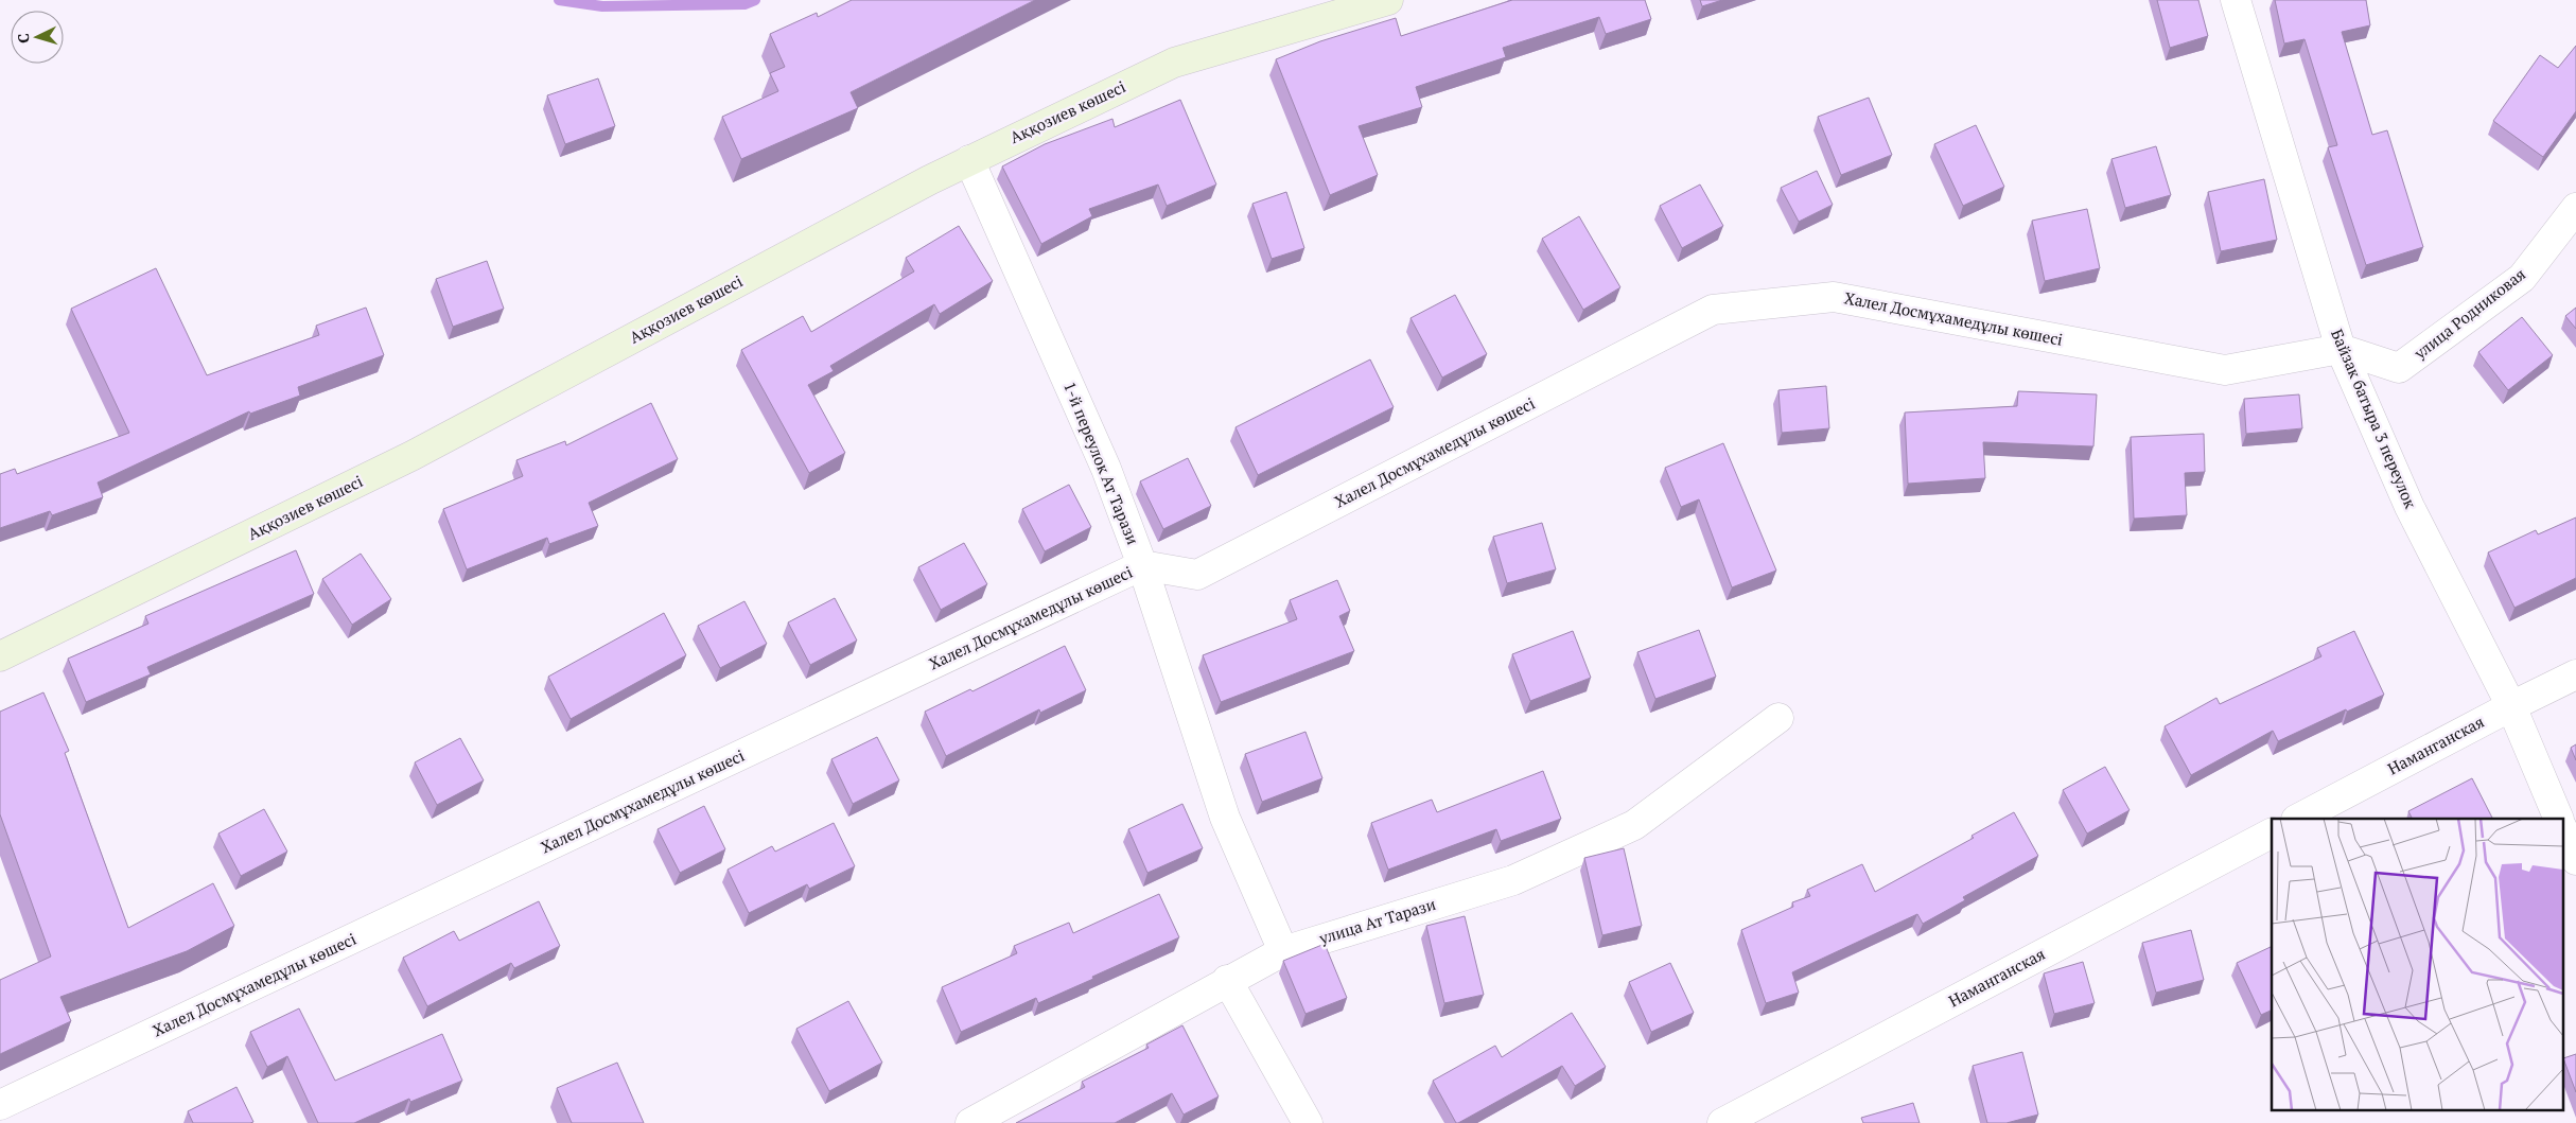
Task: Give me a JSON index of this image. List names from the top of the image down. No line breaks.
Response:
{"streets":{"main road":["Аққозиев көшесі"],"street":["улица Родниковая","Халел Досмұхамедұлы көшесі","Байзак батыра 3 переулок","1-й переулок Ат Тарази","Наманганская","улица Ат Тарази"]},"crossings":[["Аққозиев көшесі","1-й переулок Ат Тарази"],["улица Родниковая","Халел Досмұхамедұлы көшесі"],["улица Родниковая","Байзак батыра 3 переулок"],["Халел Досмұхамедұлы көшесі","Байзак батыра 3 переулок"],["Халел Досмұхамедұлы көшесі","1-й переулок Ат Тарази"],["Байзак батыра 3 переулок","Наманганская"],["1-й переулок Ат Тарази","улица Ат Тарази"]],"north":"left"}
